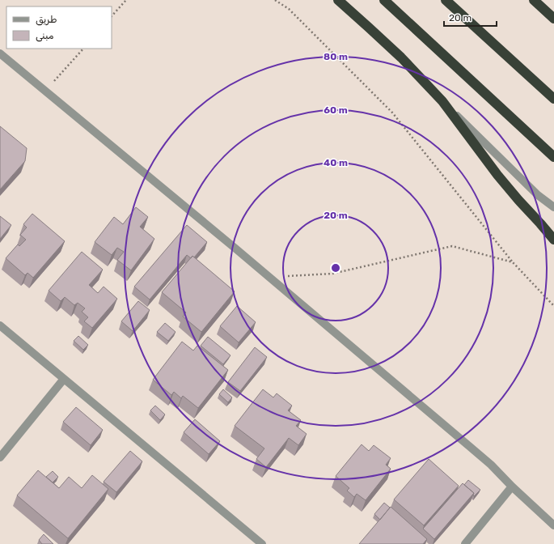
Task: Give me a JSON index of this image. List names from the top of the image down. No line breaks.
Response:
{"legend":["طريق","مبنى"],"scale_bar":"20 m","rings":["80 m","60 m","40 m","20 m"]}
